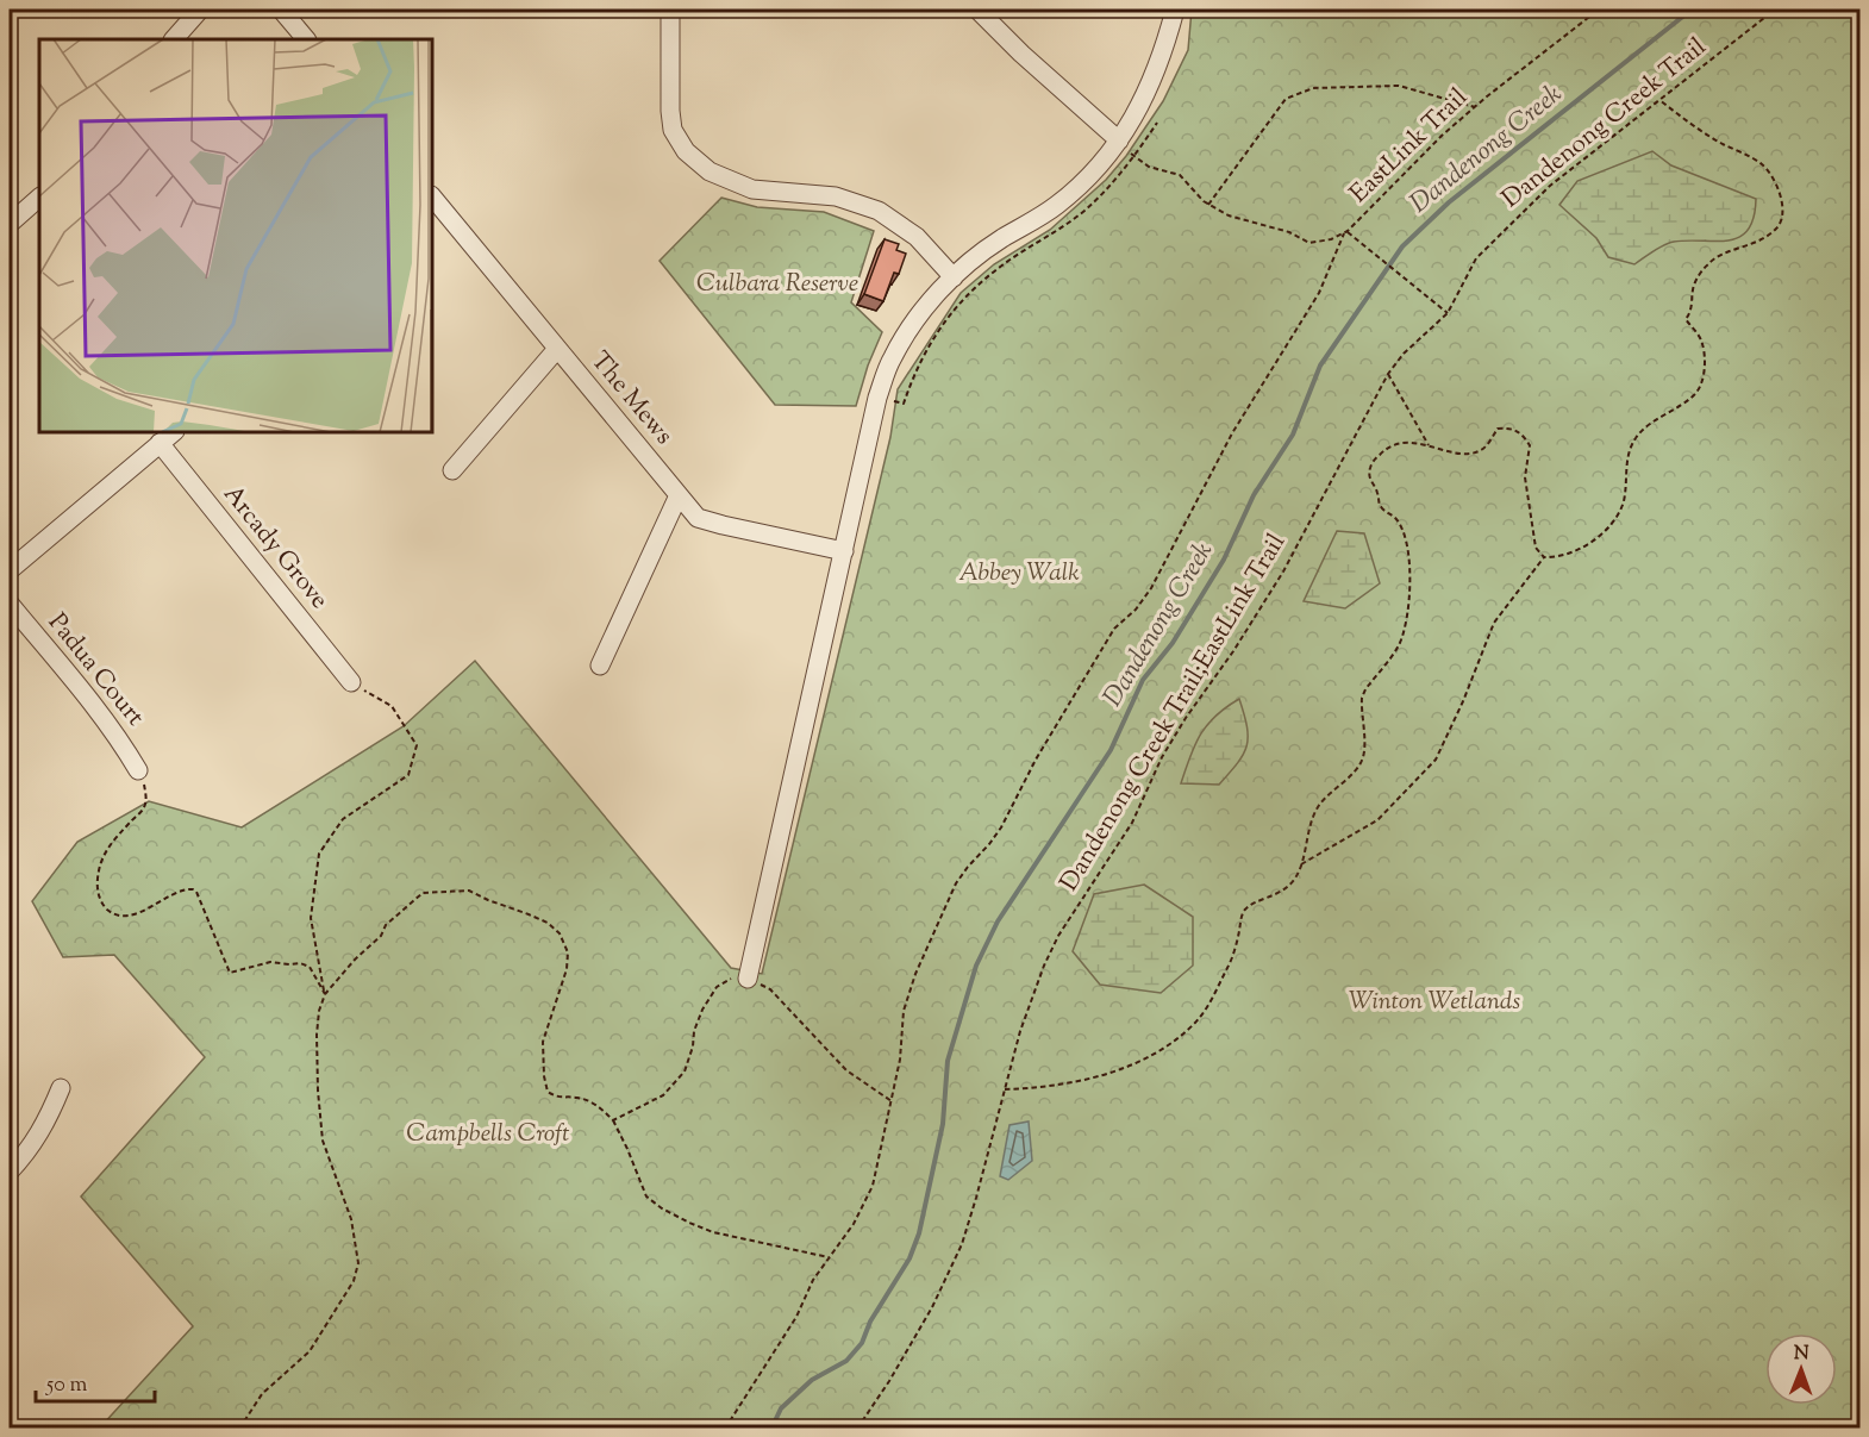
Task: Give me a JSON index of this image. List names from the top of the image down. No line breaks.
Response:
{"streets":{"street":["The Mews","Arcady Grove","Padua Court"],"path":["Dandenong Creek Trail","EastLink Trail","Dandenong Creek Trail;EastLink Trail"]},"crossings":[["Dandenong Creek Trail","EastLink Trail"],["Dandenong Creek Trail","Dandenong Creek Trail;EastLink Trail"],["EastLink Trail","Dandenong Creek Trail;EastLink Trail"]],"water":["Dandenong Creek"],"parks":["Culbara Reserve","Abbey Walk","Winton Wetlands","Campbells Croft"],"scale_bar":"50 m","north":"top"}
